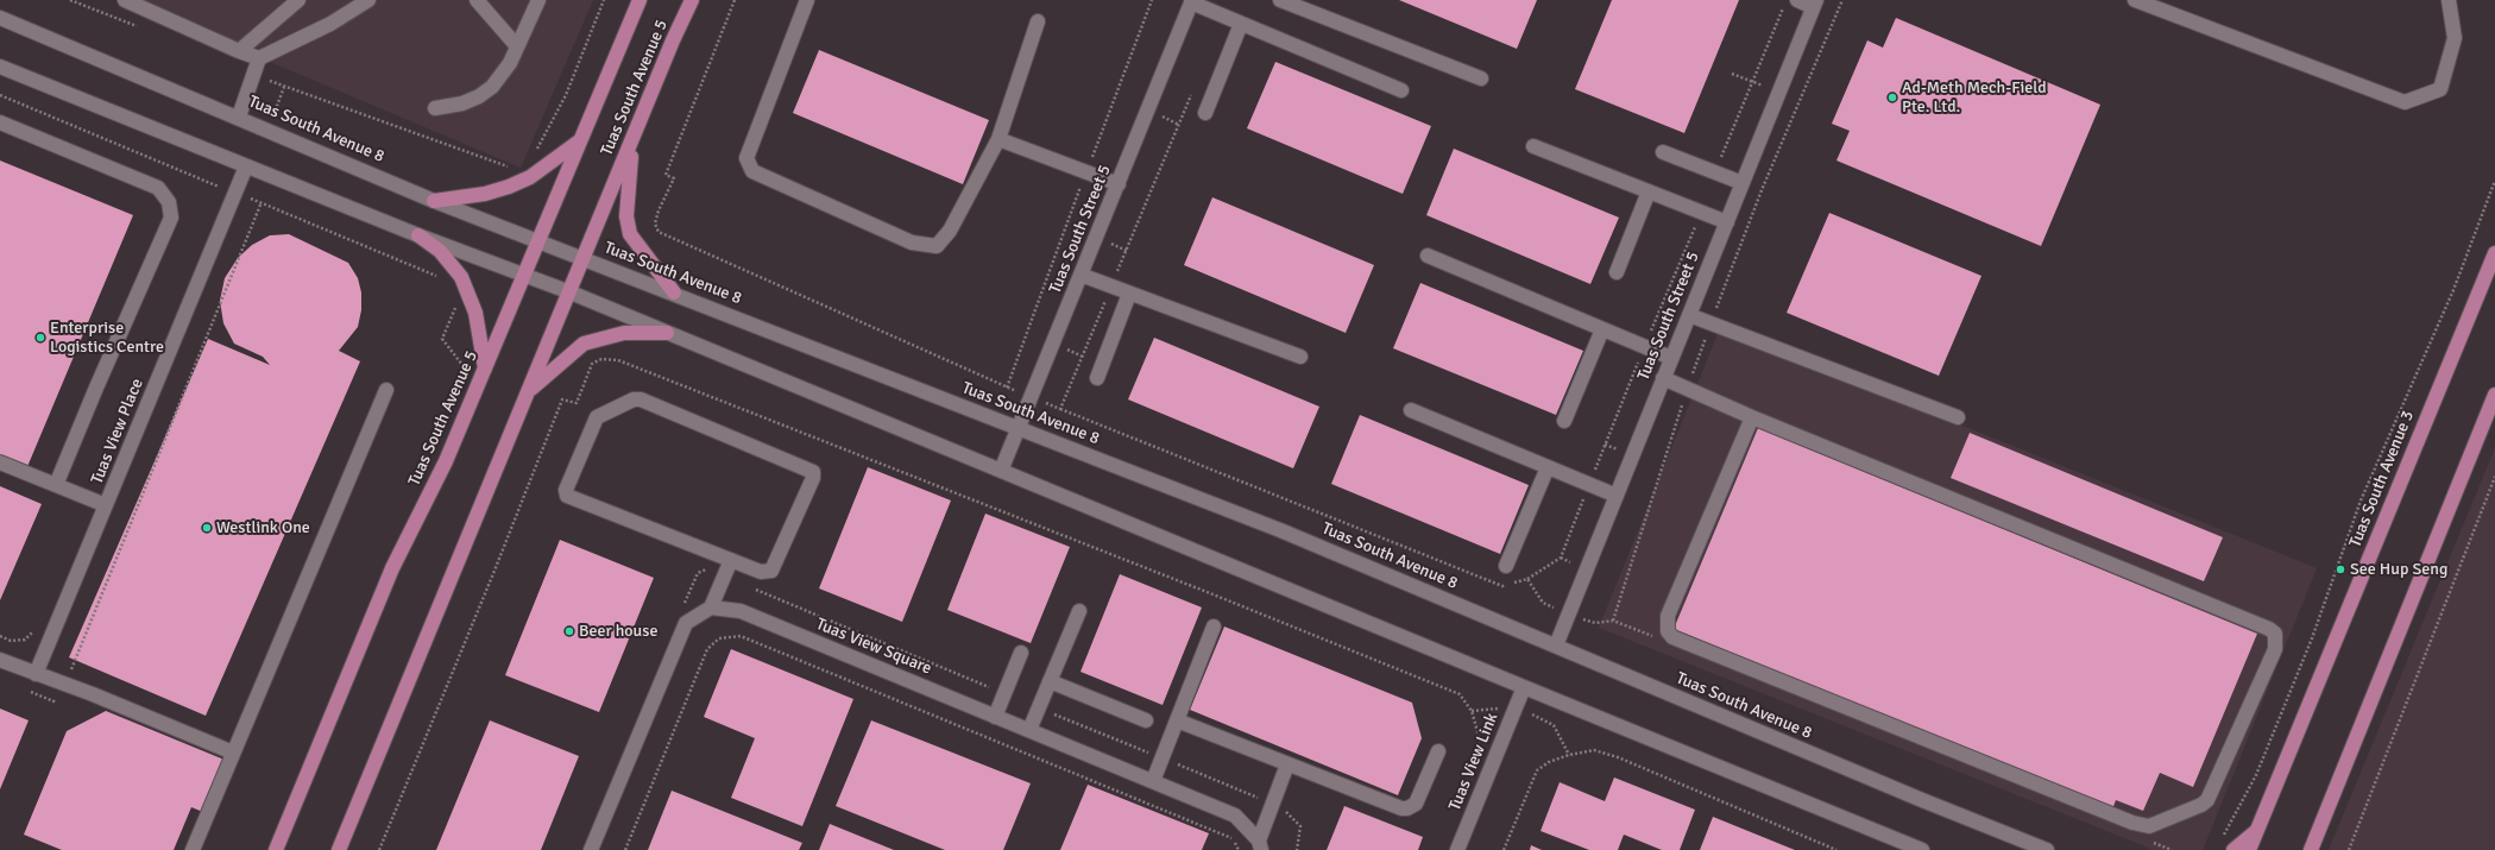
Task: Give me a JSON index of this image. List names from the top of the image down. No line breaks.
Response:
{"streets":{"main road":["Tuas South Avenue 5","Tuas South Avenue 3"],"street":["Tuas South Avenue 8","Tuas South Street 5","Tuas View Place","Tuas View Square","Tuas View Link"]},"crossings":[["Tuas South Avenue 5","Tuas South Avenue 8"],["Tuas South Avenue 8","Tuas South Street 5"]],"places":["Ad-Meth Mech-Field Pte. Ltd.","Enterprise Logistics Centre","Westlink One","See Hup Seng","Beer house"]}
